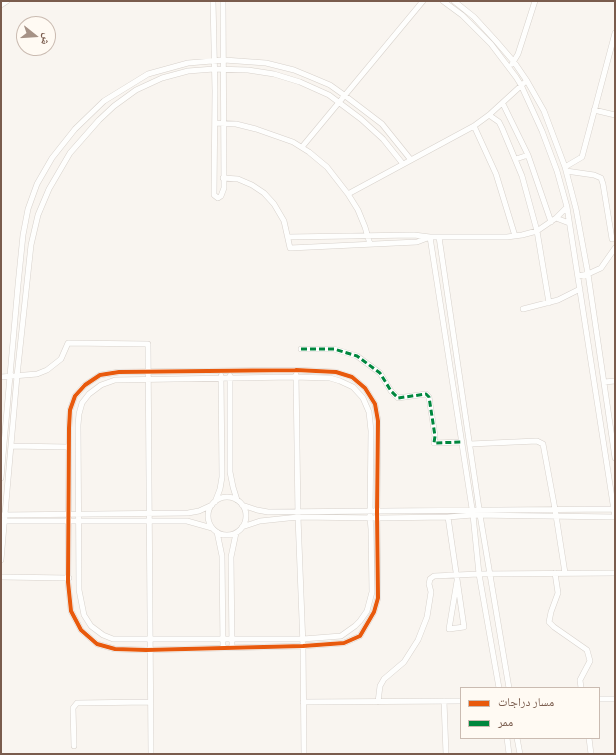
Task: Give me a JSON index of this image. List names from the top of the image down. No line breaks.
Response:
{"legend":["مسار دراجات","ممر"],"north":"right"}
